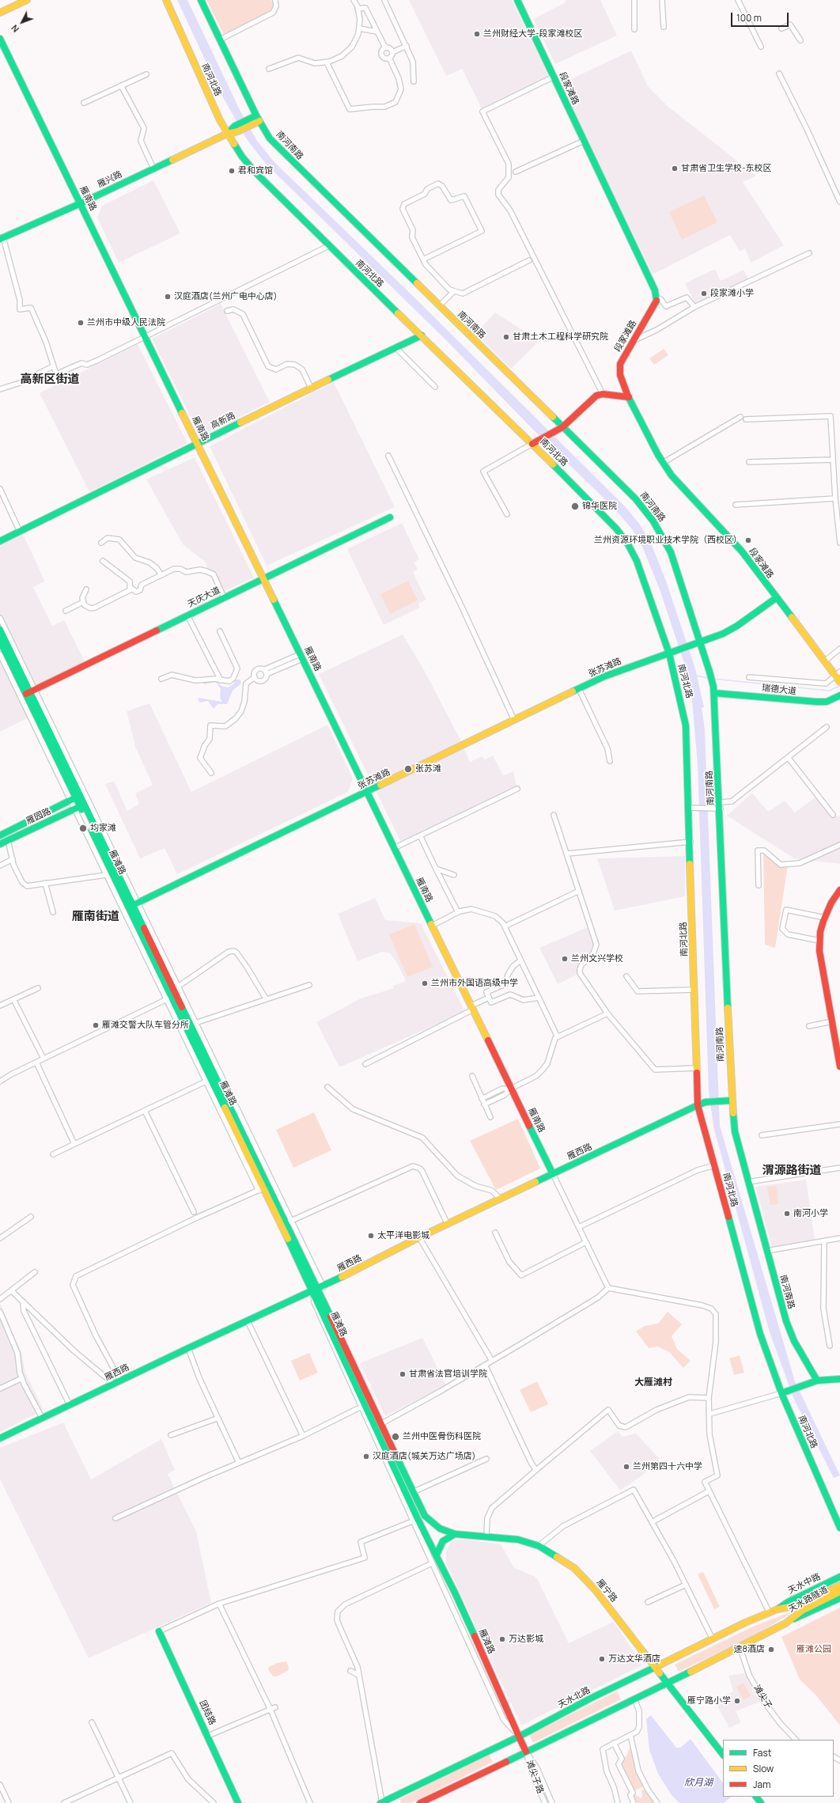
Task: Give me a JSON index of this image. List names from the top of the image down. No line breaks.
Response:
{"streets":{"main road":["南河北路","段家滩路","南河南路","雁兴路","雁南路","高新路","天庆大道","张苏滩路","瑞德大道","雁园路","雁滩路","雁西路","天水中路","雁宁路","天水路隧道","天水北路","团结路"],"street":["滩尖子","滩尖子路"]},"crossings":[["南河北路","雁兴路"],["南河北路","高新路"],["南河北路","张苏滩路"],["南河北路","雁西路"],["南河南路","雁兴路"],["南河南路","张苏滩路"],["南河南路","瑞德大道"],["南河南路","雁西路"],["雁兴路","雁南路"],["雁南路","高新路"],["雁南路","天庆大道"],["雁南路","张苏滩路"],["雁南路","雁西路"],["天庆大道","雁滩路"],["张苏滩路","雁滩路"],["雁园路","雁滩路"],["雁滩路","雁西路"],["雁滩路","雁宁路"],["雁滩路","天水北路"],["雁滩路","滩尖子路"],["天水中路","天水路隧道"],["天水中路","天水北路"],["雁宁路","天水北路"],["天水路隧道","天水北路"]],"districts":["高新区街道","雁南街道","渭源路街道","大雁滩村"],"water":["欣月湖"],"parks":["雁滩公园"],"places":["兰州财经大学-段家滩校区","甘肃省卫生学校-东校区","君和宾馆","段家滩小学","汉庭酒店(兰州广电中心店)","兰州市中级人民法院","甘肃土木工程科学研究院","锦华医院","兰州资源环境职业技术学院（西校区）","张苏滩","均家滩","兰州文兴学校","兰州市外国语高级中学","雁滩交警大队车管分所","南河小学","太平洋电影城","甘肃省法官培训学院","兰州中医骨伤科医院","汉庭酒店(城关万达广场店)","兰州第四十六中学","万达影城","速8酒店","万达文华酒店","雁宁路小学"],"legend":["Fast","Slow","Jam"],"scale_bar":"100 m","north":"bottom left"}
